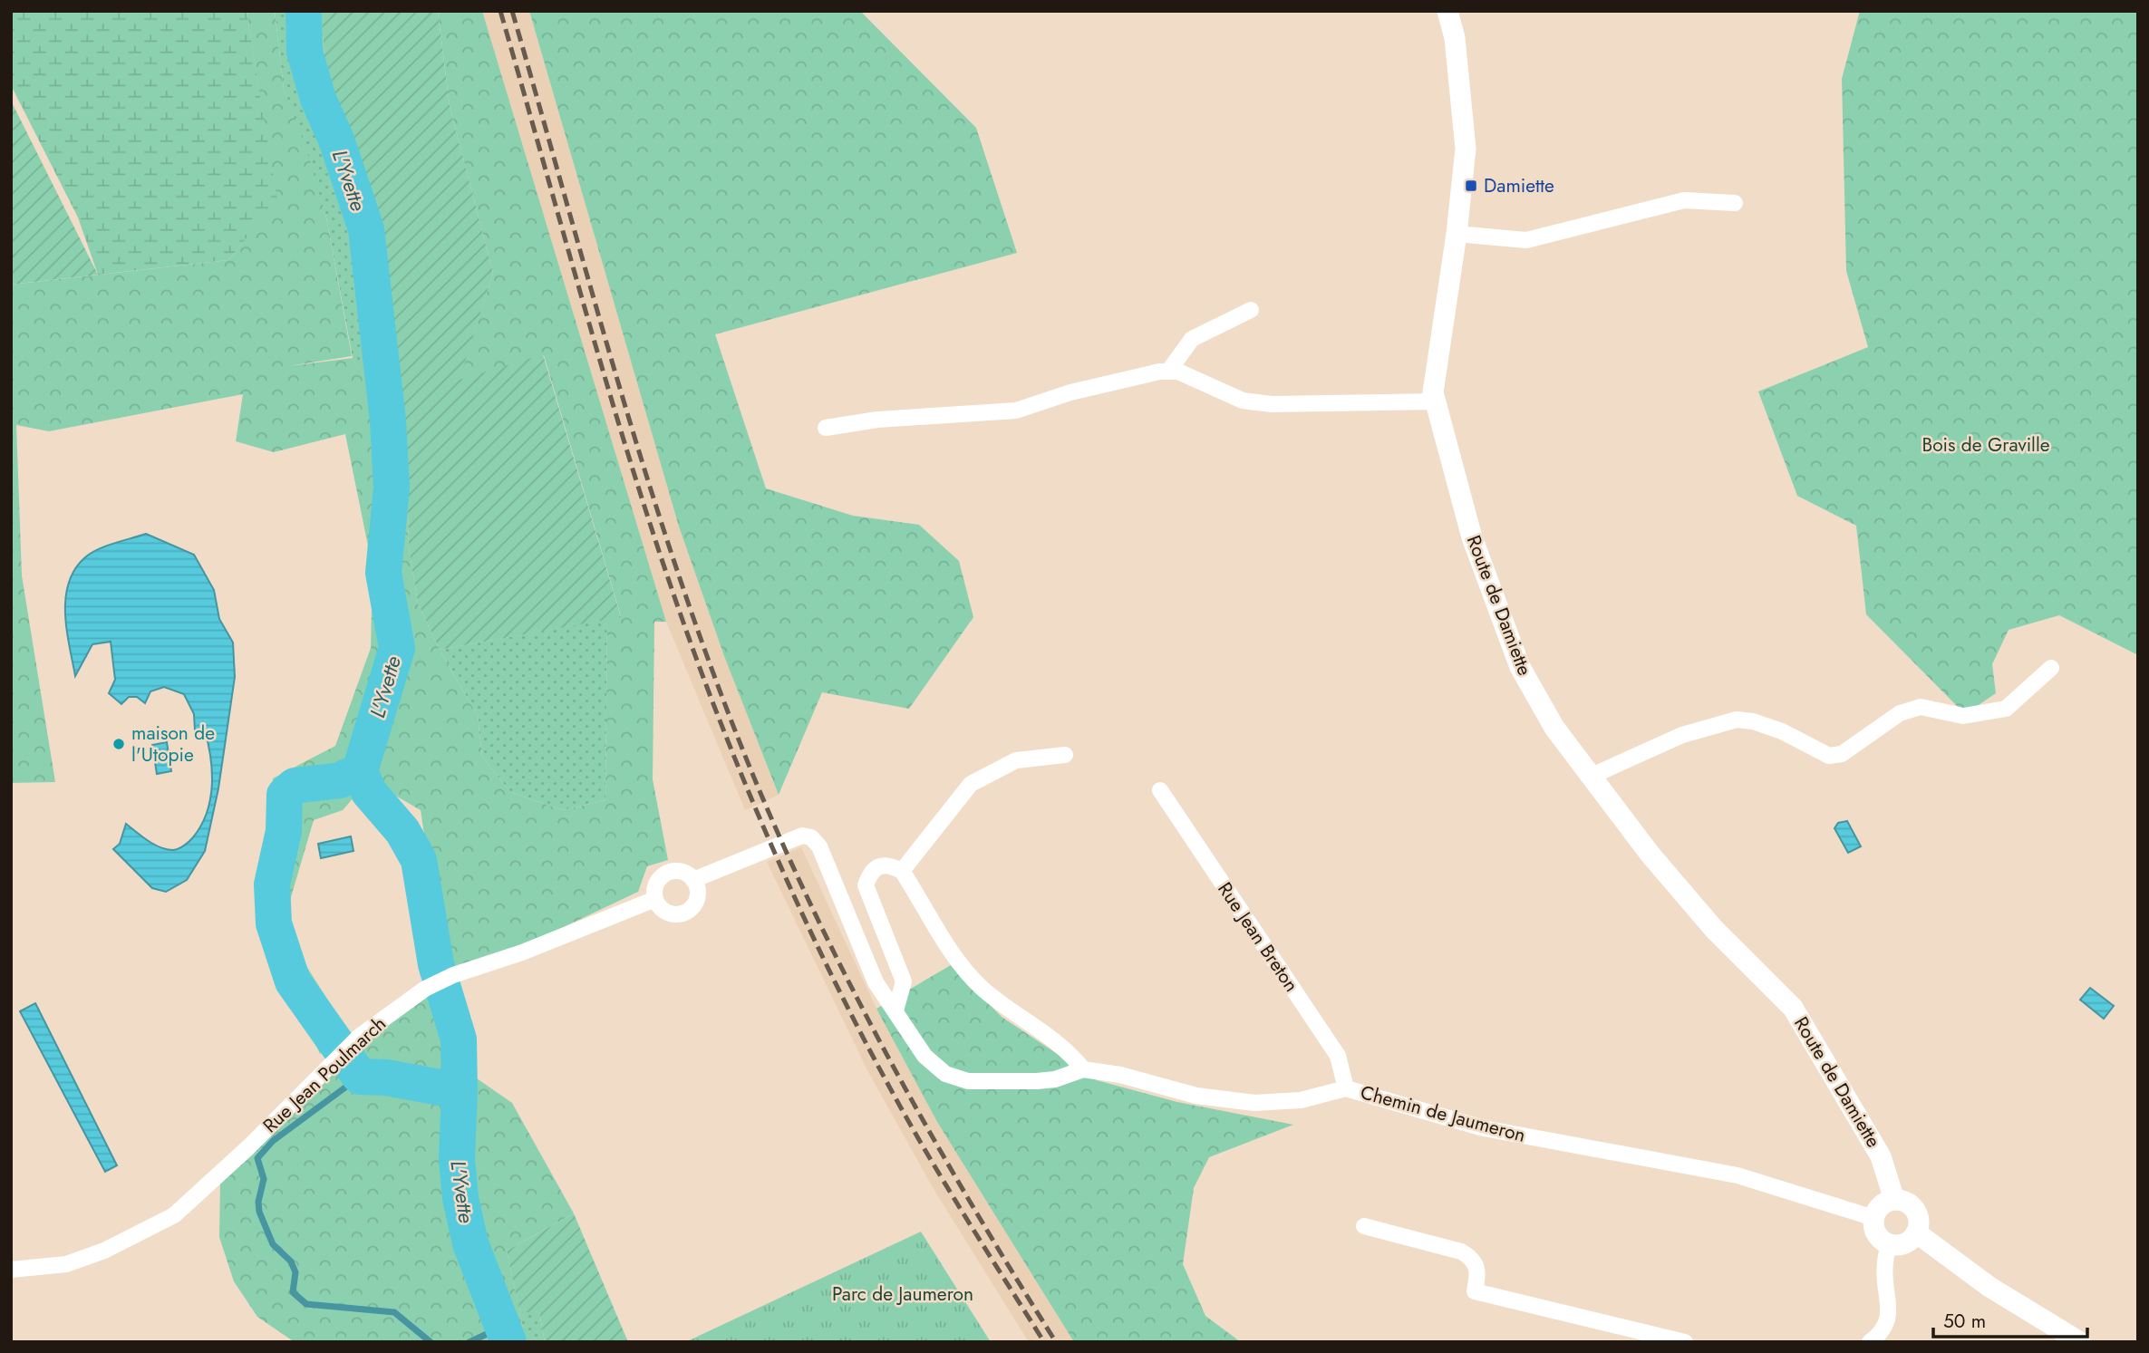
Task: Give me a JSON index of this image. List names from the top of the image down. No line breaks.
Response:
{"streets":{"street":["Route de Damiette","Rue Jean Breton","Rue Jean Poulmarch","Chemin de Jaumeron"]},"crossings":[["Route de Damiette","Chemin de Jaumeron"],["Rue Jean Breton","Chemin de Jaumeron"],["Rue Jean Poulmarch","Chemin de Jaumeron"]],"water":["L'Yvette"],"parks":["Bois de Graville","Parc de Jaumeron"],"places":{"transit":["Damiette"],"other":["maison de l'Utopie"]},"scale_bar":"50 m"}
